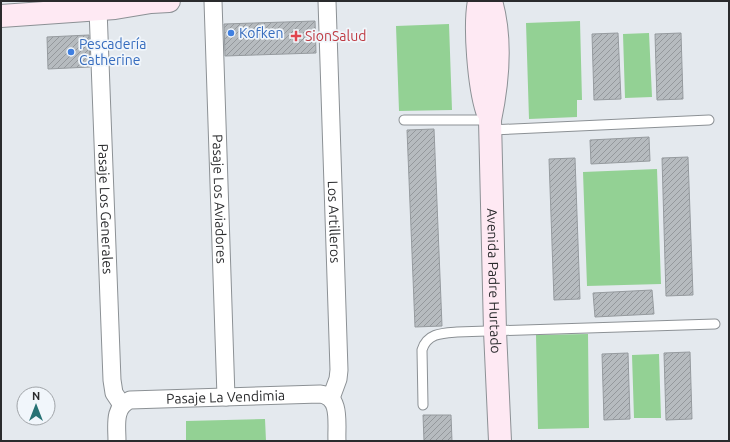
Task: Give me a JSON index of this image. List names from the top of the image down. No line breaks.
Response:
{"streets":{"main road":["Avenida Padre Hurtado"],"street":["Pasaje Los Aviadores","Pasaje Los Generales","Los Artilleros","Pasaje La Vendimia"]},"crossings":[["Pasaje Los Aviadores","Pasaje La Vendimia"],["Pasaje Los Generales","Pasaje La Vendimia"],["Los Artilleros","Pasaje La Vendimia"]],"places":{"other":["Kofken","Pescadería Catherine"],"health":["SionSalud"]},"north":"top"}
